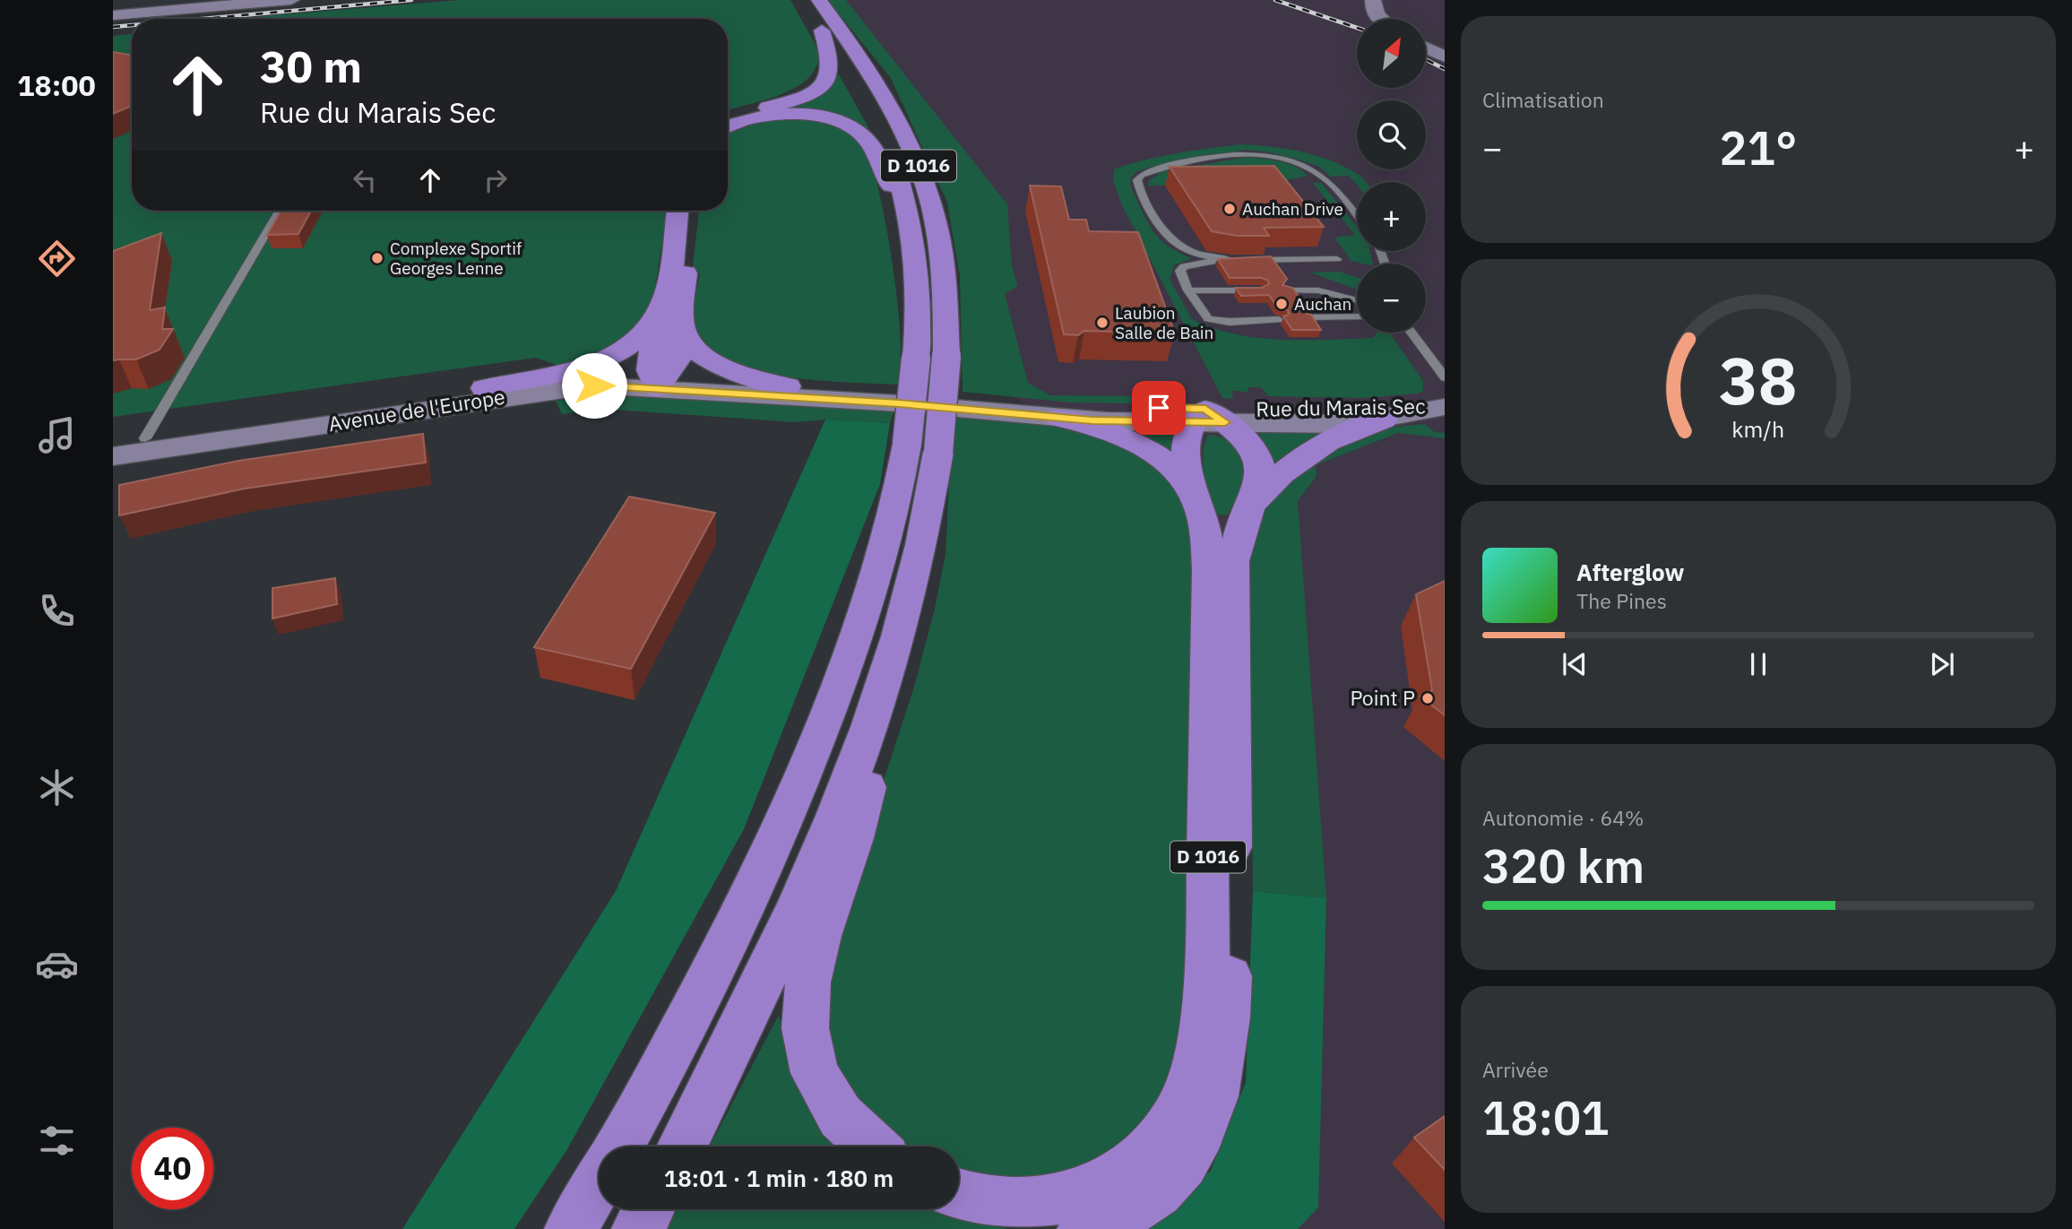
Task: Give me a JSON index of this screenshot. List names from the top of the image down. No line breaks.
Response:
{"streets":{"highway":["D 1016"],"street":["Rue du Marais Sec","Avenue de l'Europe"]},"crossings":[["D 1016","Rue du Marais Sec"],["Rue du Marais Sec","Avenue de l'Europe"]],"places":["Auchan Drive","Complexe Sportif Georges Lenne","Auchan","Laubion Salle de Bain","Point P"],"north":"top right","page":{"tabs":"18:00","tile":["Climatisation",["Autonomie · 64%","320 km"],["Arrivée","18:01"]],"map_buttons":["+","−"],"turn":["30 m","Rue du Marais Sec"],"heat":["−","21°","+"],"song":["Afterglow","The Pines"],"limit":"40","trip":"18:01 · 1 min · 180 m","gauge":["38","km/h"]}}
